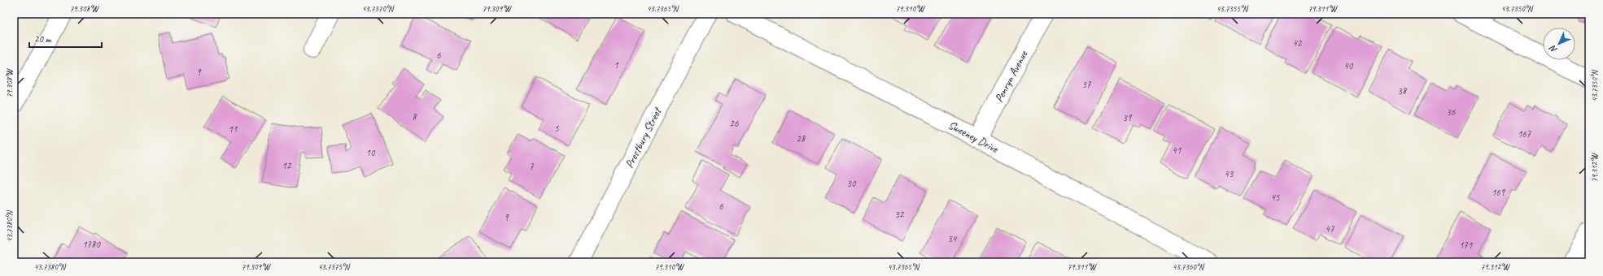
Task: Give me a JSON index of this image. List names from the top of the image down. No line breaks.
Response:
{"streets":{"street":["Penryn Avenue","Sweeney Drive","Prestbury Street"]},"crossings":[["Penryn Avenue","Sweeney Drive"]],"house_numbers":["42","6","1","40","9","37","38","36","8","39","26","5","11","167","28","41","10","12","7","43","30","169","45","6","32","9","47","34","1780","171"],"scale_bar":"20 m","north":"bottom left","coordinates":["79.308°W","43.7370°N","79.309°W","43.7365°N","79.310°W","43.7355°N","79.311°W","43.7350°N","79.312°W","43.7380°N","43.7375°N","43.7360°N"]}
